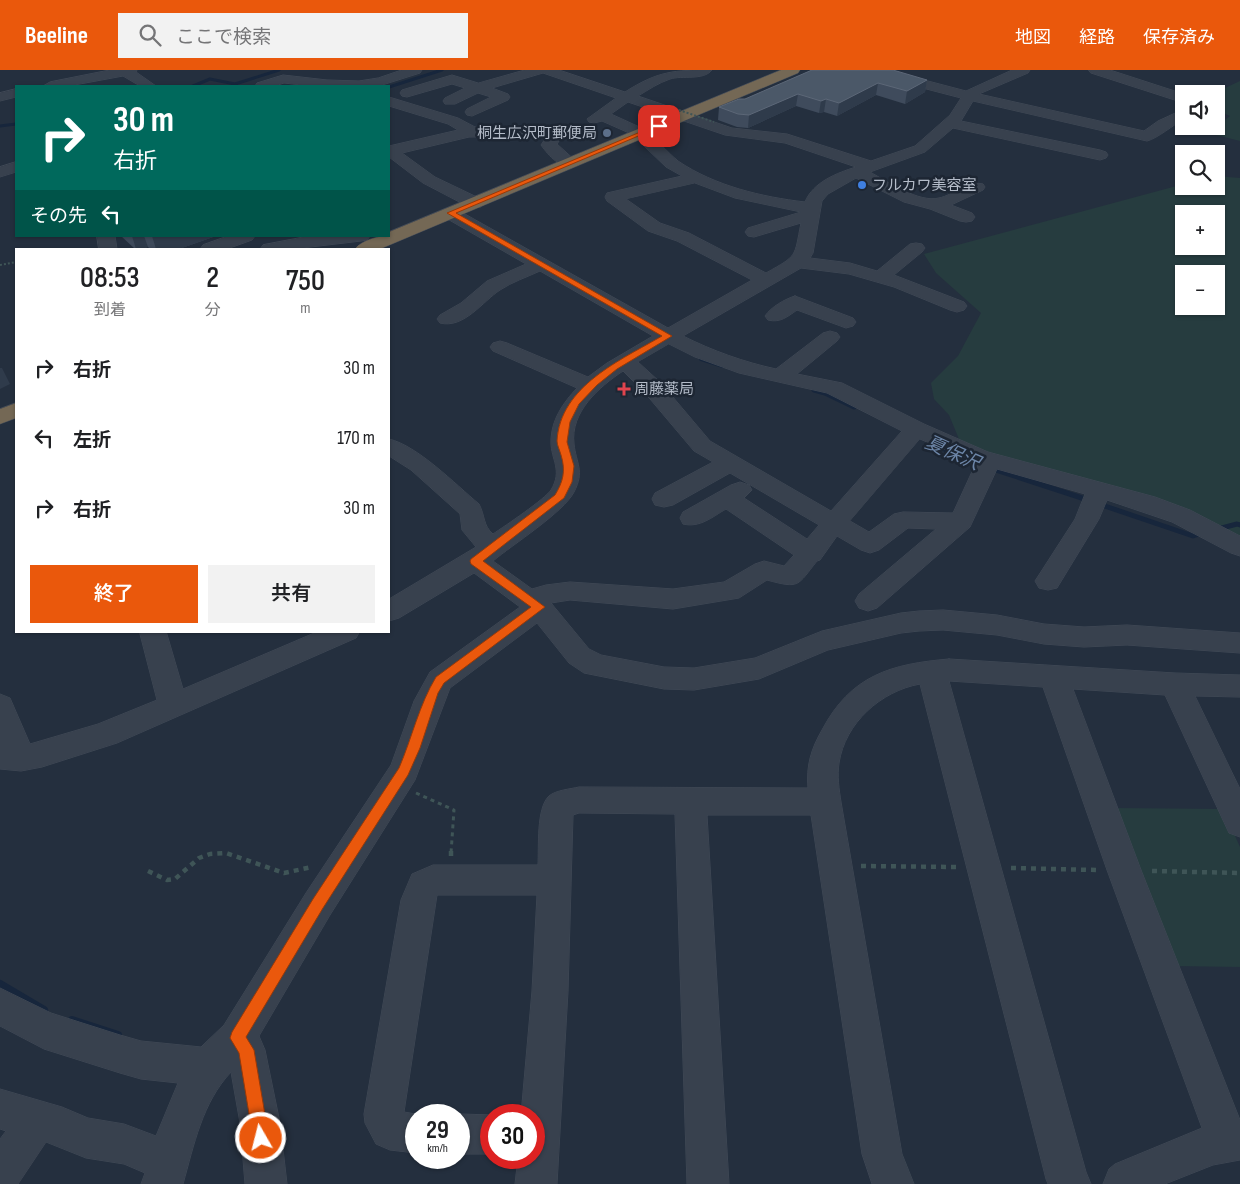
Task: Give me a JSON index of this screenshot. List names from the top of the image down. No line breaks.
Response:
{"water":["夏保沢"],"places":{"other":["桐生広沢町郵便局","フルカワ美容室"],"health":["周藤薬局"]},"page":{"header":"Beeline","search":"ここで検索","nav":["地図","経路","保存済み"],"map_buttons":["+","−"],"turn":["30 m","右折"],"then":"その先","eta":["08:53","到着","2","分","750","m"],"list":[{"name":"右折","value":"30 m"},{"name":"左折","value":"170 m"},{"name":"右折","value":"30 m"}],"buttons":["終了","共有"],"speed":"29 km/h","limit":"30"}}
